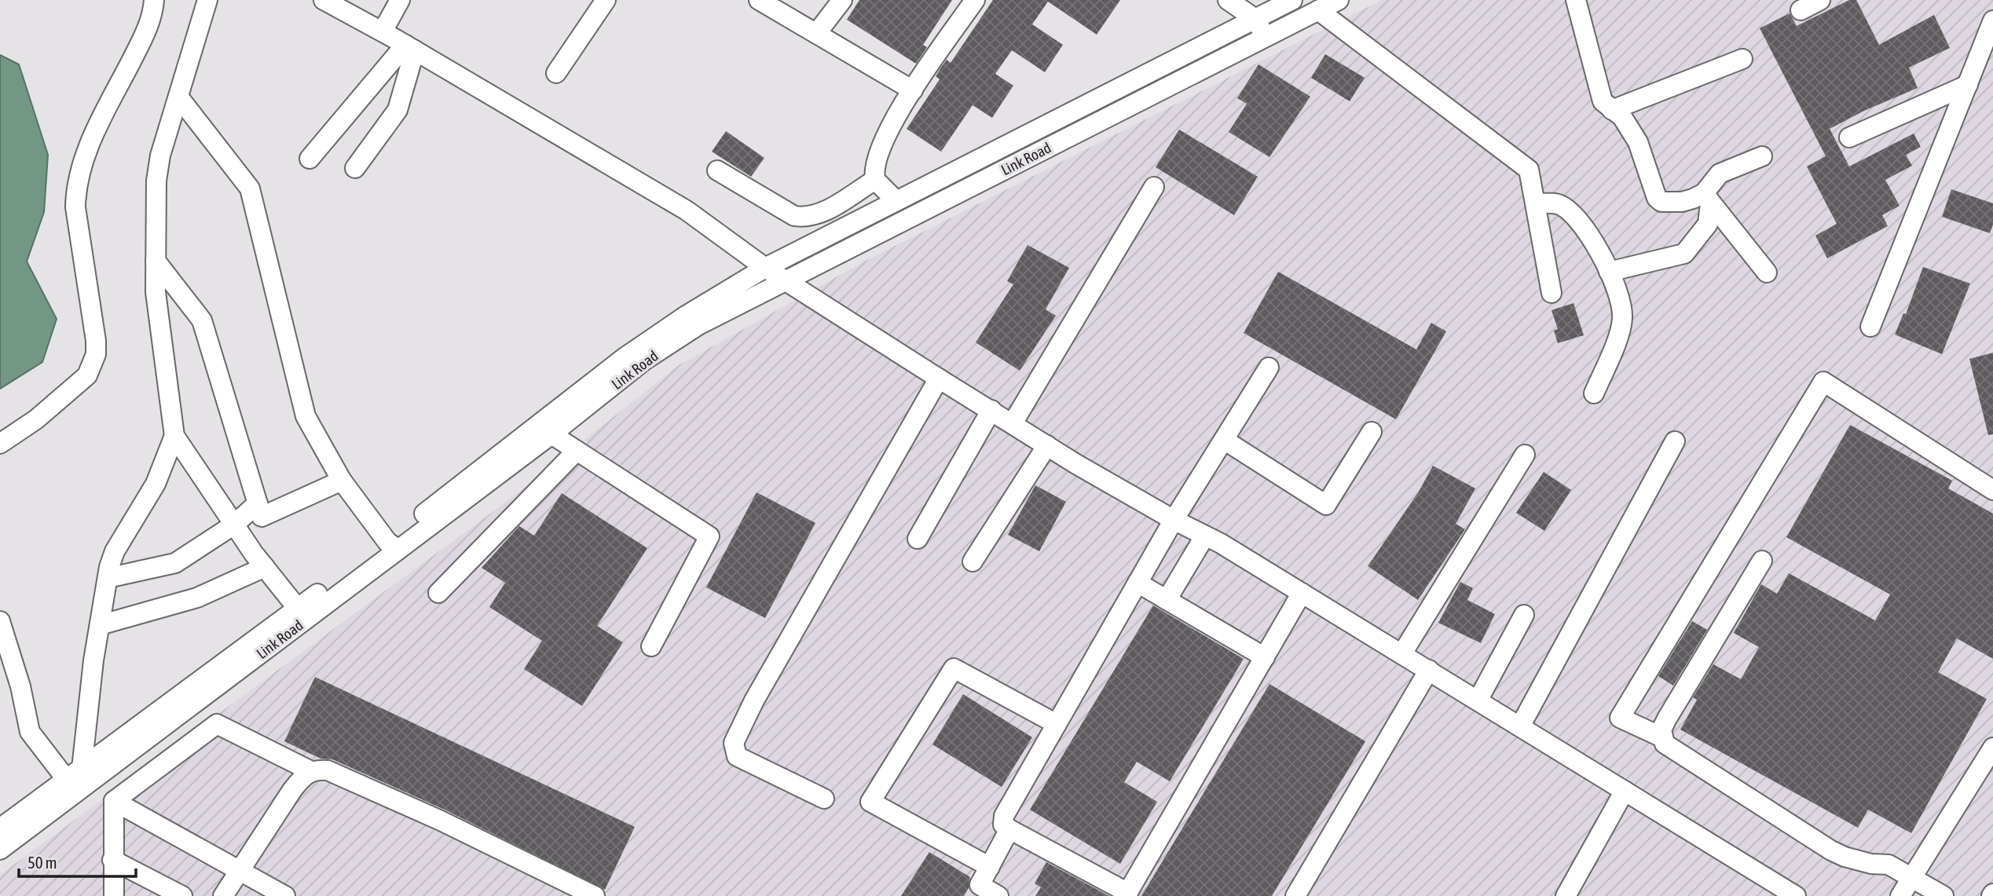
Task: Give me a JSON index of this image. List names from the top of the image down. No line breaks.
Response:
{"streets":{"street":["Link Road"]},"scale_bar":"50 m"}
